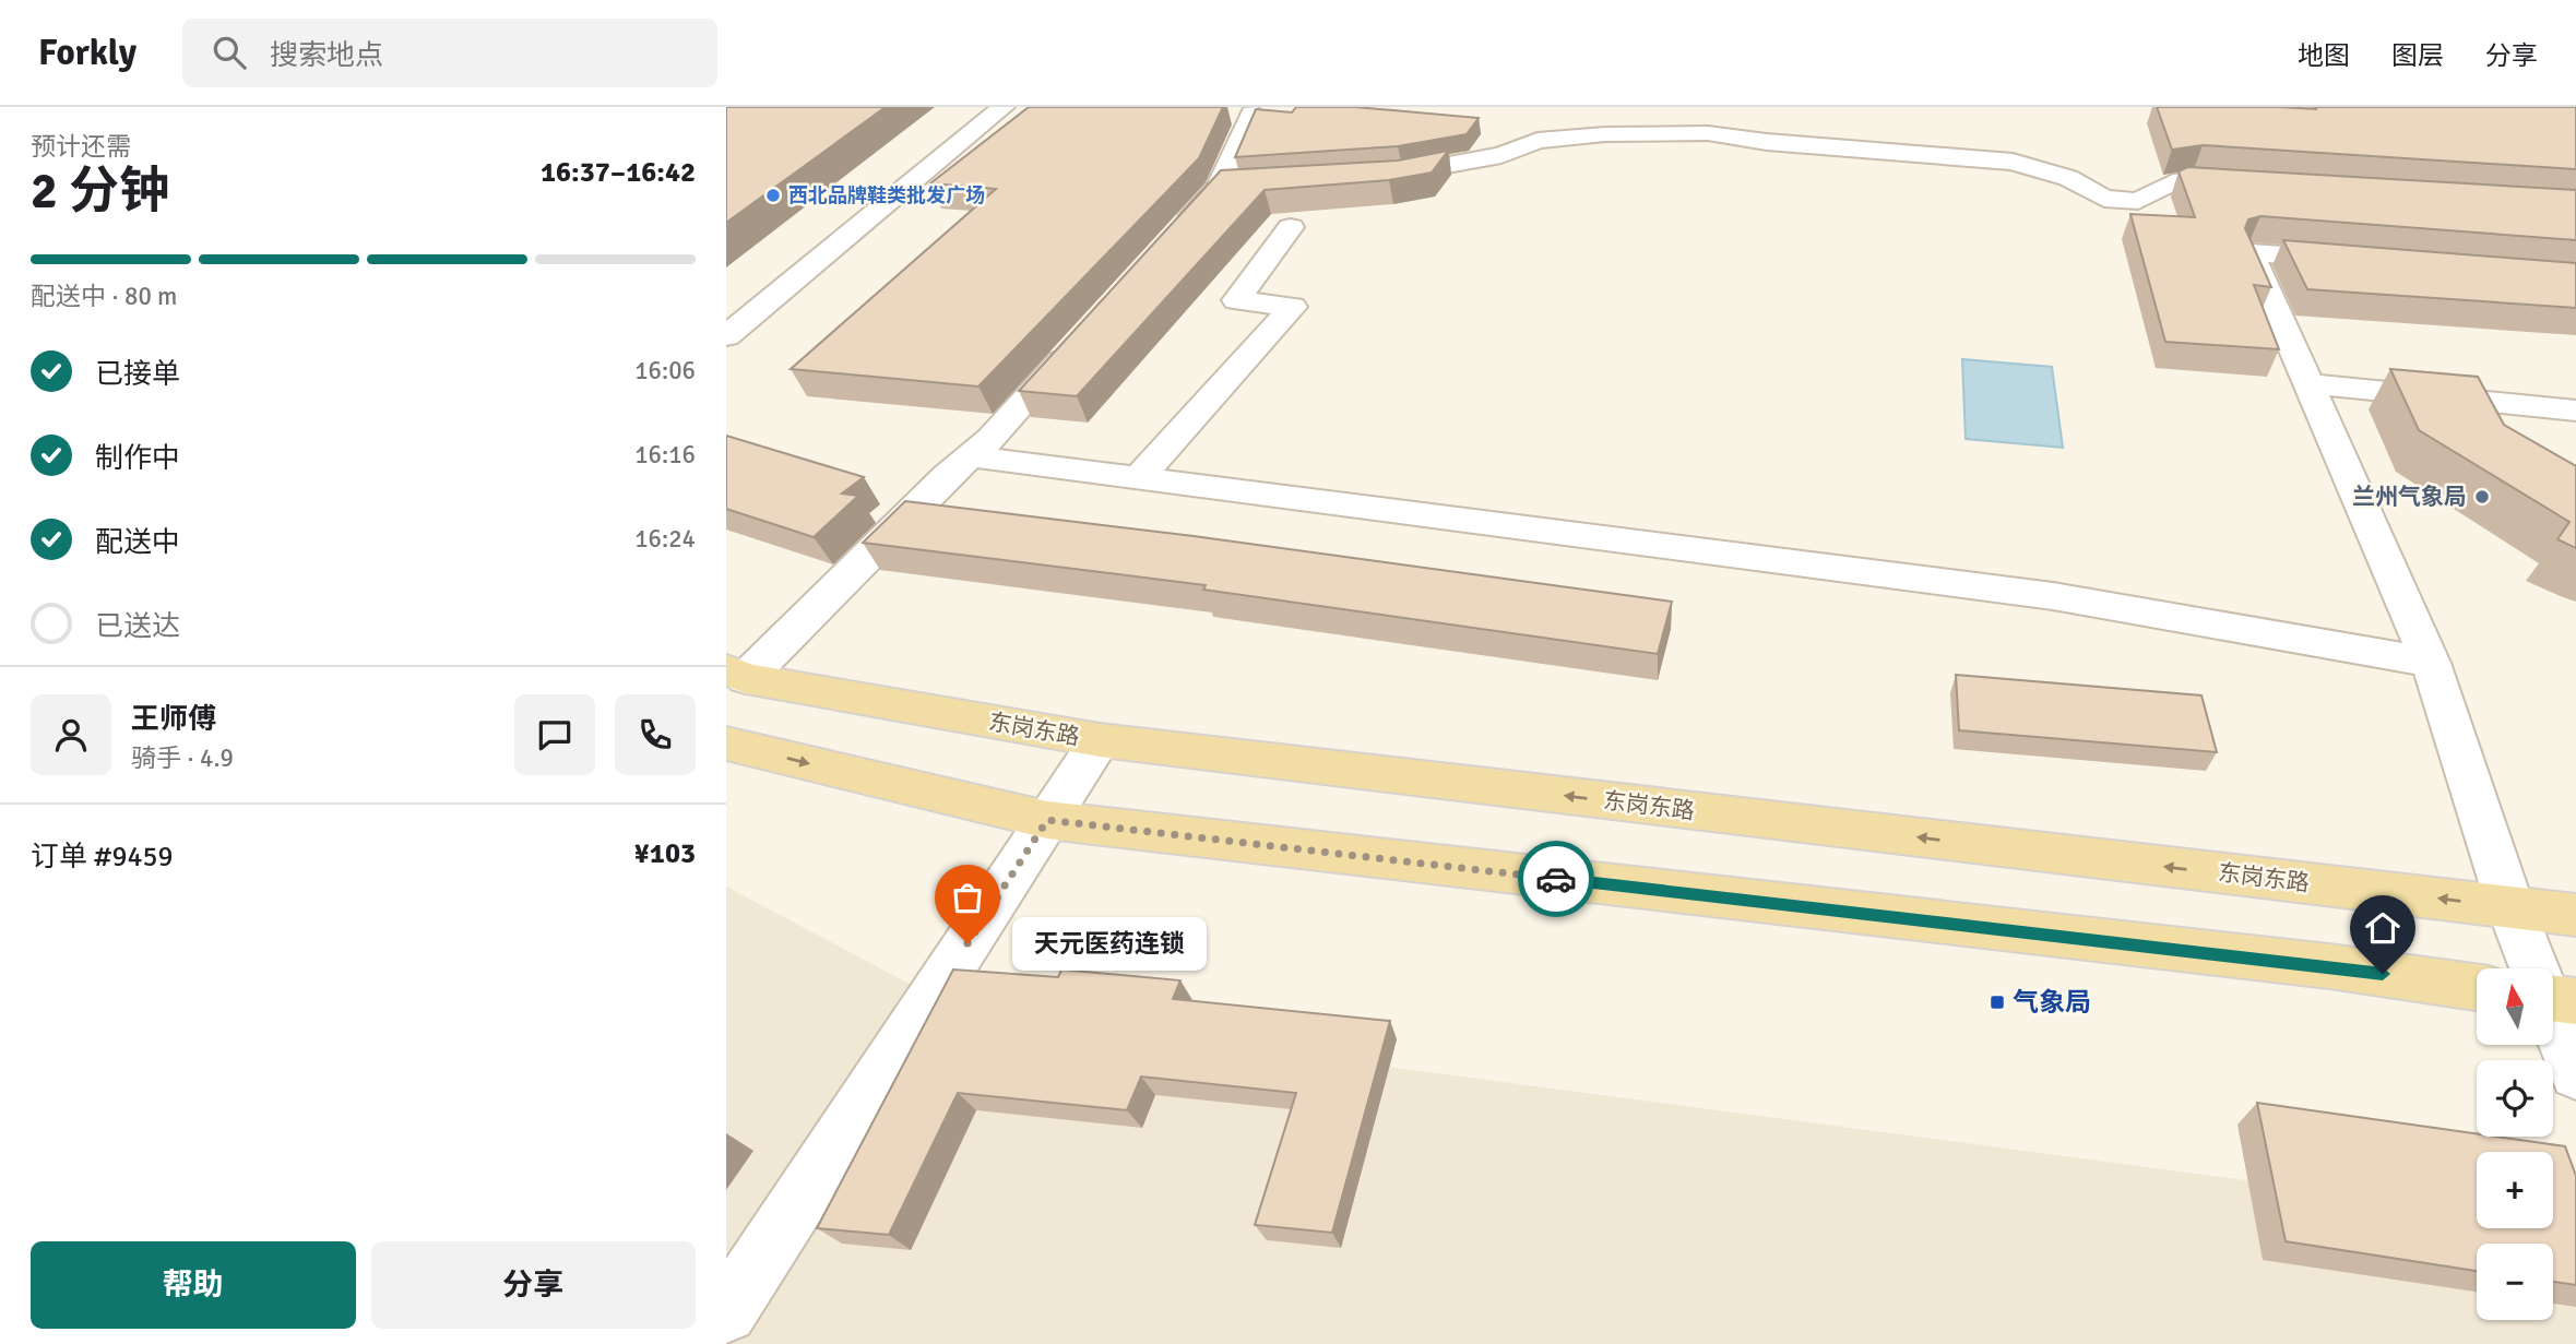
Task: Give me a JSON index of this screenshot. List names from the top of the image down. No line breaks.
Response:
{"streets":{"main road":["东岗东路"]},"places":{"other":["西北品牌鞋类批发广场","兰州气象局","天元医药连锁"],"transit":["气象局"]},"north":"top","page":{"header":"Forkly","search":"搜索地点","nav":["地图","图层","分享"],"heading":["2 分钟","预计还需","16:37–16:42"],"panel":["王师傅","骑手 · 4.9","订单 #9459","¥103"],"bar":"配送中 · 80 m","list":[["已接单","16:06"],["制作中","16:16"],["配送中","16:24"],"已送达"],"bubble":"天元医药连锁","map_buttons":["+","−"],"buttons":["帮助","分享"]}}
